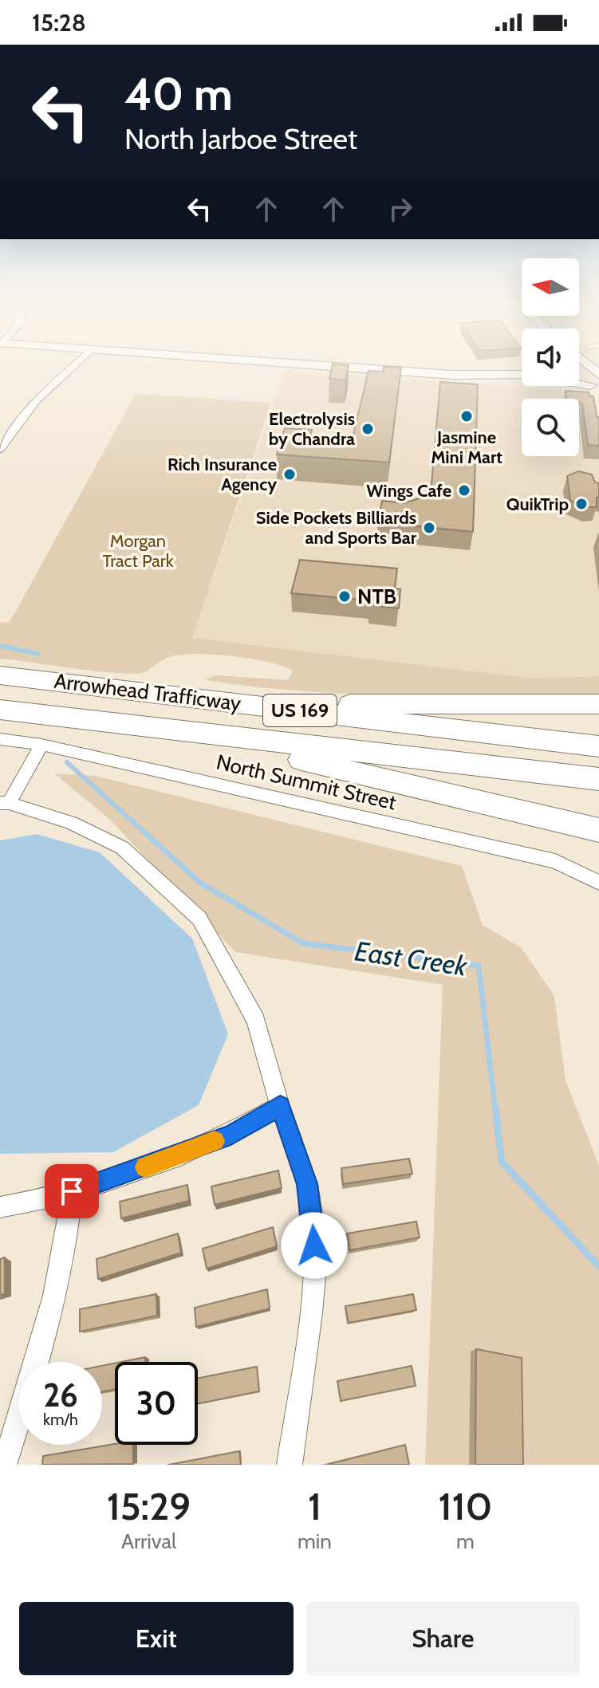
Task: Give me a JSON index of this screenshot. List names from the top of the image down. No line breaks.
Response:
{"streets":{"highway":["Arrowhead Trafficway","US 169"],"street":["North Summit Street"]},"water":["East Creek"],"parks":["Morgan Tract Park"],"places":["Jasmine Mini Mart","Electrolysis by Chandra","Rich Insurance Agency","Wings Cafe","QuikTrip","Side Pockets Billiards and Sports Bar","NTB"],"north":"left","page":{"status":"15:28","turn":["40 m","North Jarboe Street"],"speed":"26 km/h","limit":"30","eta":["15:29","Arrival","1","min","110","m"],"buttons":["Exit","Share"]}}
